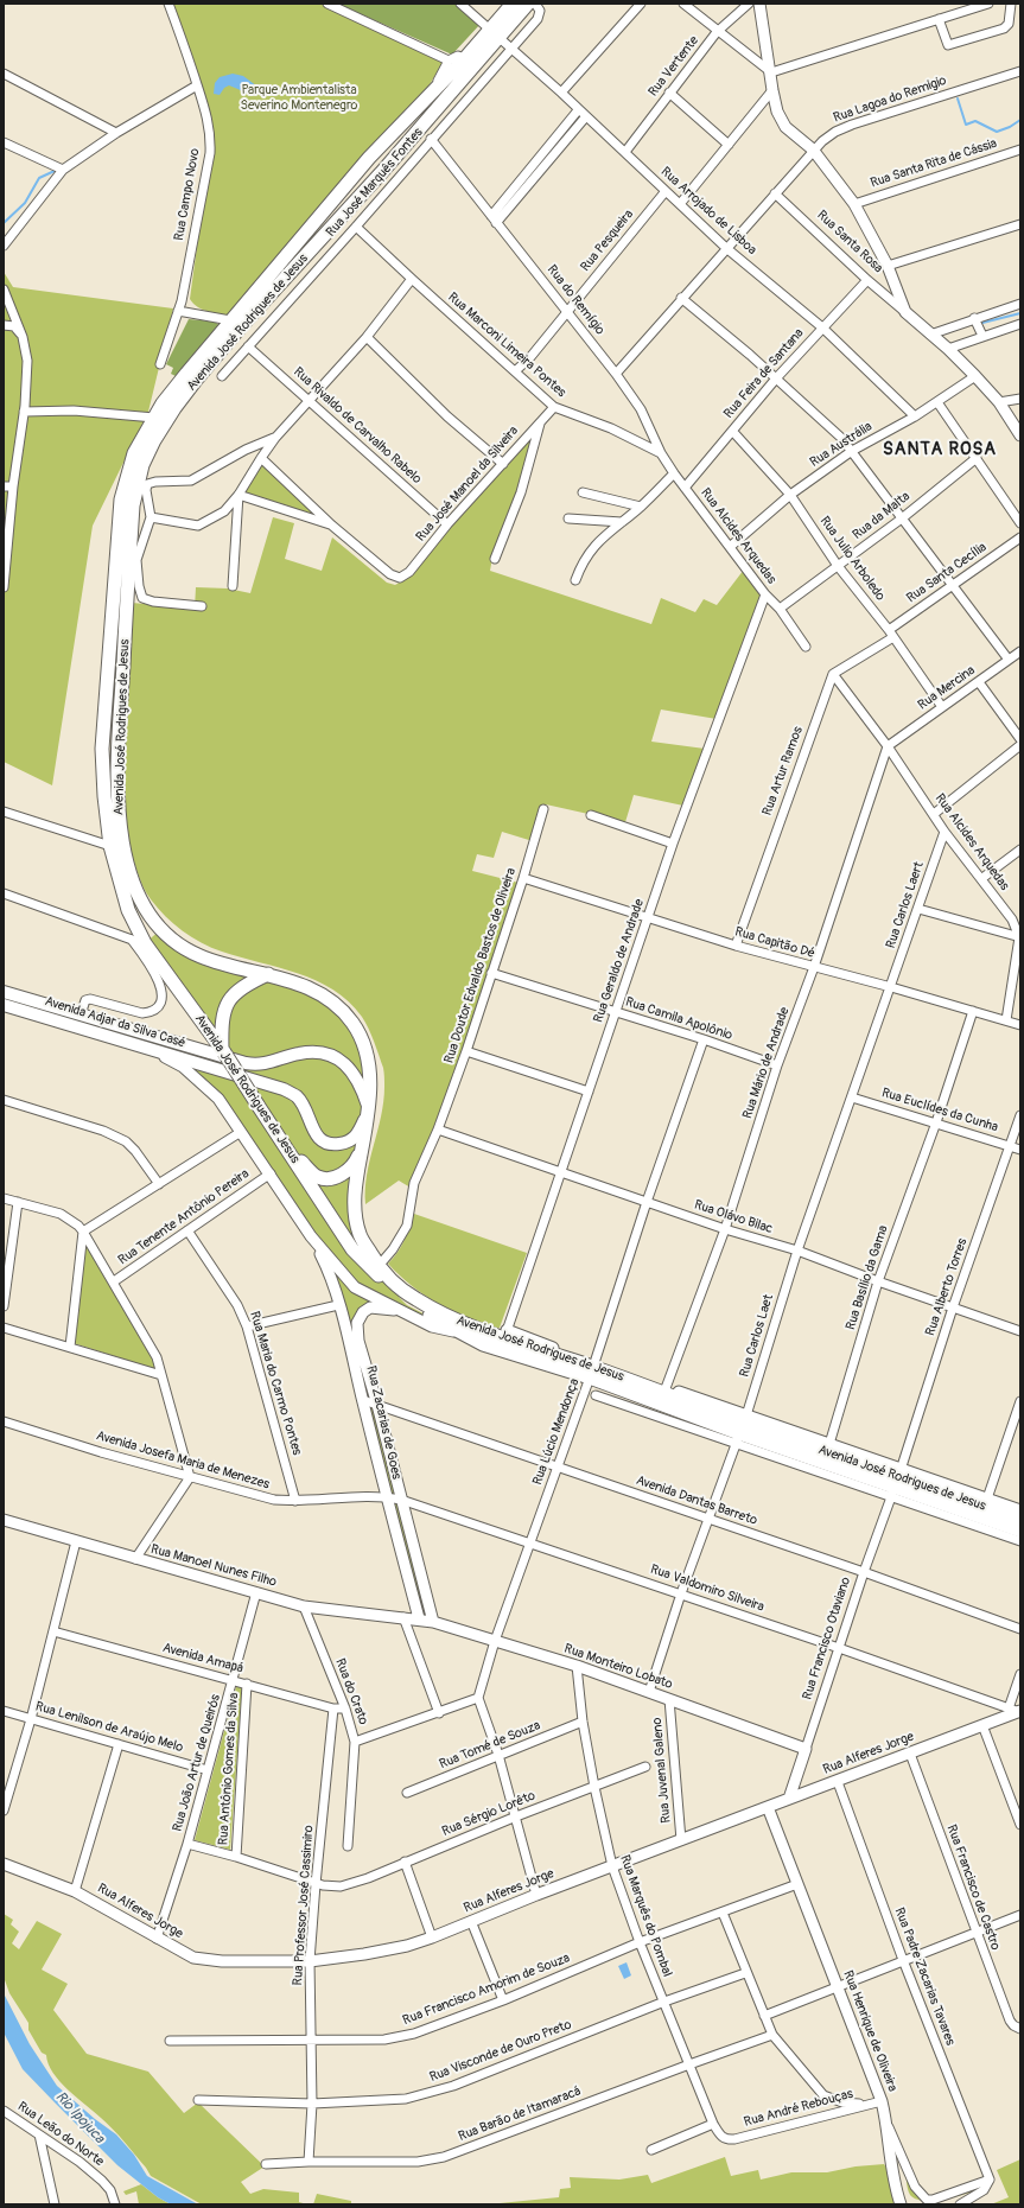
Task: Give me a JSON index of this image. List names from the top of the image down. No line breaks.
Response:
{"streets":{"main road":["Avenida José Rodrigues de Jesus","Avenida Adjar da Silva Casé"],"street":["Rua Vertente","Rua Lagoa do Remigio","Rua Santa Rita de Cássia","Rua José Marquês Fontes","Rua Campo Novo","Rua Arrojado de Lisboa","Rua Pesqueira","Rua Santa Rosa","Rua do Remígio","Rua Marconi Limeira Pontes","Rua Feira de Santana","Rua Rivaldo de Carvalho Rabelo","Rua Austrália","Rua José Manoel da Silveira","Rua da Malta","Rua Alcides Arquedas","Rua Julio Arboledo","Rua Santa Cecília","Rua Mercina","Rua Artur Ramos","Rua Carlos Laert","Rua Capitão Dé","Rua Geraldo de Andrade","Rua Doutor Edvaldo Bastos de Oliveira","Rua Camila Apolônio","Rua Mário de Andrade","Rua Euclídes da Cunha","Rua Tenente Antônio Pereira","Rua Olávo Bilac","Rua Basílio da Gama","Rua Alberto Torres","Rua Carlos Laet","Rua Maria do Carmo Pontes","Rua Zacarias de Goes","Rua Lúcio Mendonça","Avenida Josefa Maria de Menezes","Avenida Dantas Barreto","Rua Manoel Nunes Filho","Rua Valdomiro Silveira","Rua Francisco Otaviano","Avenida Amapá","Rua Monteiro Lobato","Rua do Crato","Rua Lenilson de Araújo Melo","Rua Tomé de Souza","Rua Alferes Jorge","Rua João Artur de Queirós","Rua Antônio Gomes da Silva","Rua Juvenal Galeno","Rua Sérgio Lorêto","Rua Francisco de Castro","Rua Professor José Cassimiro","Rua Marquês do Pombal","Rua Padre Zacarias Tavares","Rua Francisco Amorim de Souza","Rua Henrique de Oliveira","Rua Visconde de Ouro Preto","Rua André Rebouças","Rua Barão de Itamaracá","Rua Leão do Norte"]},"crossings":[["Rua Vertente","Rua Arrojado de Lisboa"],["Rua Lagoa do Remigio","Rua Arrojado de Lisboa"],["Rua Lagoa do Remigio","Rua Santa Rosa"],["Rua Lagoa do Remigio","Rua do Remígio"],["Rua José Marquês Fontes","Rua Arrojado de Lisboa"],["Rua José Marquês Fontes","Rua do Remígio"],["Rua José Marquês Fontes","Rua Marconi Limeira Pontes"],["Rua José Marquês Fontes","Rua Rivaldo de Carvalho Rabelo"],["Rua Arrojado de Lisboa","Rua Pesqueira"],["Rua Arrojado de Lisboa","Avenida José Rodrigues de Jesus"],["Rua Arrojado de Lisboa","Rua Feira de Santana"],["Rua Arrojado de Lisboa","Rua Austrália"],["Rua Pesqueira","Rua do Remígio"],["Rua Pesqueira","Rua Marconi Limeira Pontes"],["Rua Santa Rosa","Rua Feira de Santana"],["Rua do Remígio","Rua Marconi Limeira Pontes"],["Rua do Remígio","Rua Feira de Santana"],["Rua do Remígio","Rua Alcides Arquedas"],["Avenida José Rodrigues de Jesus","Rua Geraldo de Andrade"],["Avenida José Rodrigues de Jesus","Rua Doutor Edvaldo Bastos de Oliveira"],["Avenida José Rodrigues de Jesus","Avenida Adjar da Silva Casé"],["Avenida José Rodrigues de Jesus","Rua Mário de Andrade"],["Avenida José Rodrigues de Jesus","Rua Basílio da Gama"],["Avenida José Rodrigues de Jesus","Rua Alberto Torres"],["Avenida José Rodrigues de Jesus","Rua Carlos Laet"],["Avenida José Rodrigues de Jesus","Rua Lúcio Mendonça"],["Avenida José Rodrigues de Jesus","Rua Francisco Otaviano"],["Rua Marconi Limeira Pontes","Rua José Manoel da Silveira"],["Rua Feira de Santana","Rua Alcides Arquedas"],["Rua Feira de Santana","Rua Julio Arboledo"],["Rua Rivaldo de Carvalho Rabelo","Rua José Manoel da Silveira"],["Rua Austrália","Rua Alcides Arquedas"],["Rua Austrália","Rua Julio Arboledo"],["Rua da Malta","Rua Alcides Arquedas"],["Rua da Malta","Rua Julio Arboledo"],["Rua Alcides Arquedas","Rua Mercina"],["Rua Alcides Arquedas","Rua Artur Ramos"],["Rua Alcides Arquedas","Rua Carlos Laert"],["Rua Alcides Arquedas","Rua Capitão Dé"],["Rua Alcides Arquedas","Rua Geraldo de Andrade"],["Rua Alcides Arquedas","Rua Mário de Andrade"],["Rua Julio Arboledo","Rua Santa Cecília"],["Rua Julio Arboledo","Rua Mercina"],["Rua Mercina","Rua Mário de Andrade"],["Rua Artur Ramos","Rua Capitão Dé"],["Rua Carlos Laert","Rua Capitão Dé"],["Rua Carlos Laert","Rua Carlos Laet"],["Rua Capitão Dé","Rua Geraldo de Andrade"],["Rua Capitão Dé","Rua Doutor Edvaldo Bastos de Oliveira"],["Rua Capitão Dé","Rua Mário de Andrade"],["Rua Capitão Dé","Rua Basílio da Gama"],["Rua Capitão Dé","Rua Carlos Laet"],["Rua Geraldo de Andrade","Rua Camila Apolônio"],["Rua Geraldo de Andrade","Rua Olávo Bilac"],["Rua Doutor Edvaldo Bastos de Oliveira","Rua Camila Apolônio"],["Rua Doutor Edvaldo Bastos de Oliveira","Rua Olávo Bilac"],["Rua Camila Apolônio","Rua Mário de Andrade"],["Rua Camila Apolônio","Rua Lúcio Mendonça"],["Rua Mário de Andrade","Rua Olávo Bilac"],["Rua Euclídes da Cunha","Rua Basílio da Gama"],["Rua Euclídes da Cunha","Rua Alberto Torres"],["Rua Euclídes da Cunha","Rua Carlos Laet"],["Rua Tenente Antônio Pereira","Rua Maria do Carmo Pontes"],["Rua Olávo Bilac","Rua Basílio da Gama"],["Rua Olávo Bilac","Rua Alberto Torres"],["Rua Olávo Bilac","Rua Carlos Laet"],["Rua Olávo Bilac","Rua Lúcio Mendonça"],["Rua Carlos Laet","Avenida Dantas Barreto"],["Rua Carlos Laet","Rua Valdomiro Silveira"],["Rua Carlos Laet","Rua Monteiro Lobato"],["Rua Maria do Carmo Pontes","Avenida Josefa Maria de Menezes"],["Rua Zacarias de Goes","Avenida Josefa Maria de Menezes"],["Rua Zacarias de Goes","Avenida Dantas Barreto"],["Rua Zacarias de Goes","Rua Manoel Nunes Filho"],["Rua Zacarias de Goes","Rua Valdomiro Silveira"],["Rua Zacarias de Goes","Rua Monteiro Lobato"],["Rua Lúcio Mendonça","Avenida Dantas Barreto"],["Rua Lúcio Mendonça","Rua Valdomiro Silveira"],["Rua Lúcio Mendonça","Rua Monteiro Lobato"],["Avenida Josefa Maria de Menezes","Rua Valdomiro Silveira"],["Avenida Dantas Barreto","Rua Francisco Otaviano"],["Rua Manoel Nunes Filho","Rua Monteiro Lobato"],["Rua Manoel Nunes Filho","Rua do Crato"],["Rua Manoel Nunes Filho","Rua João Artur de Queirós"],["Rua Valdomiro Silveira","Rua Francisco Otaviano"],["Rua Valdomiro Silveira","Rua Alferes Jorge"],["Rua Francisco Otaviano","Rua Monteiro Lobato"],["Rua Francisco Otaviano","Rua Alferes Jorge"],["Avenida Amapá","Rua do Crato"],["Avenida Amapá","Rua João Artur de Queirós"],["Avenida Amapá","Rua Antônio Gomes da Silva"],["Avenida Amapá","Rua Professor José Cassimiro"],["Rua Monteiro Lobato","Rua Juvenal Galeno"],["Rua Monteiro Lobato","Rua Marquês do Pombal"],["Rua Lenilson de Araújo Melo","Rua João Artur de Queirós"],["Rua Tomé de Souza","Rua Marquês do Pombal"],["Rua Alferes Jorge","Rua João Artur de Queirós"],["Rua Alferes Jorge","Rua Juvenal Galeno"],["Rua Alferes Jorge","Rua Francisco de Castro"],["Rua Alferes Jorge","Rua Professor José Cassimiro"],["Rua Alferes Jorge","Rua Marquês do Pombal"],["Rua Alferes Jorge","Rua Padre Zacarias Tavares"],["Rua Alferes Jorge","Rua Henrique de Oliveira"],["Rua Sérgio Lorêto","Rua Professor José Cassimiro"],["Rua Sérgio Lorêto","Rua Marquês do Pombal"],["Rua Professor José Cassimiro","Rua Francisco Amorim de Souza"],["Rua Professor José Cassimiro","Rua Visconde de Ouro Preto"],["Rua Professor José Cassimiro","Rua Barão de Itamaracá"],["Rua Marquês do Pombal","Rua Francisco Amorim de Souza"],["Rua Marquês do Pombal","Rua Visconde de Ouro Preto"],["Rua Marquês do Pombal","Rua André Rebouças"],["Rua Marquês do Pombal","Rua Barão de Itamaracá"],["Rua Padre Zacarias Tavares","Rua Henrique de Oliveira"],["Rua Francisco Amorim de Souza","Rua Henrique de Oliveira"],["Rua Henrique de Oliveira","Rua André Rebouças"]],"districts":["SANTA ROSA"],"water":["Rio Ipojuca"],"parks":["Parque Ambientalista Severino Montenegro"]}
